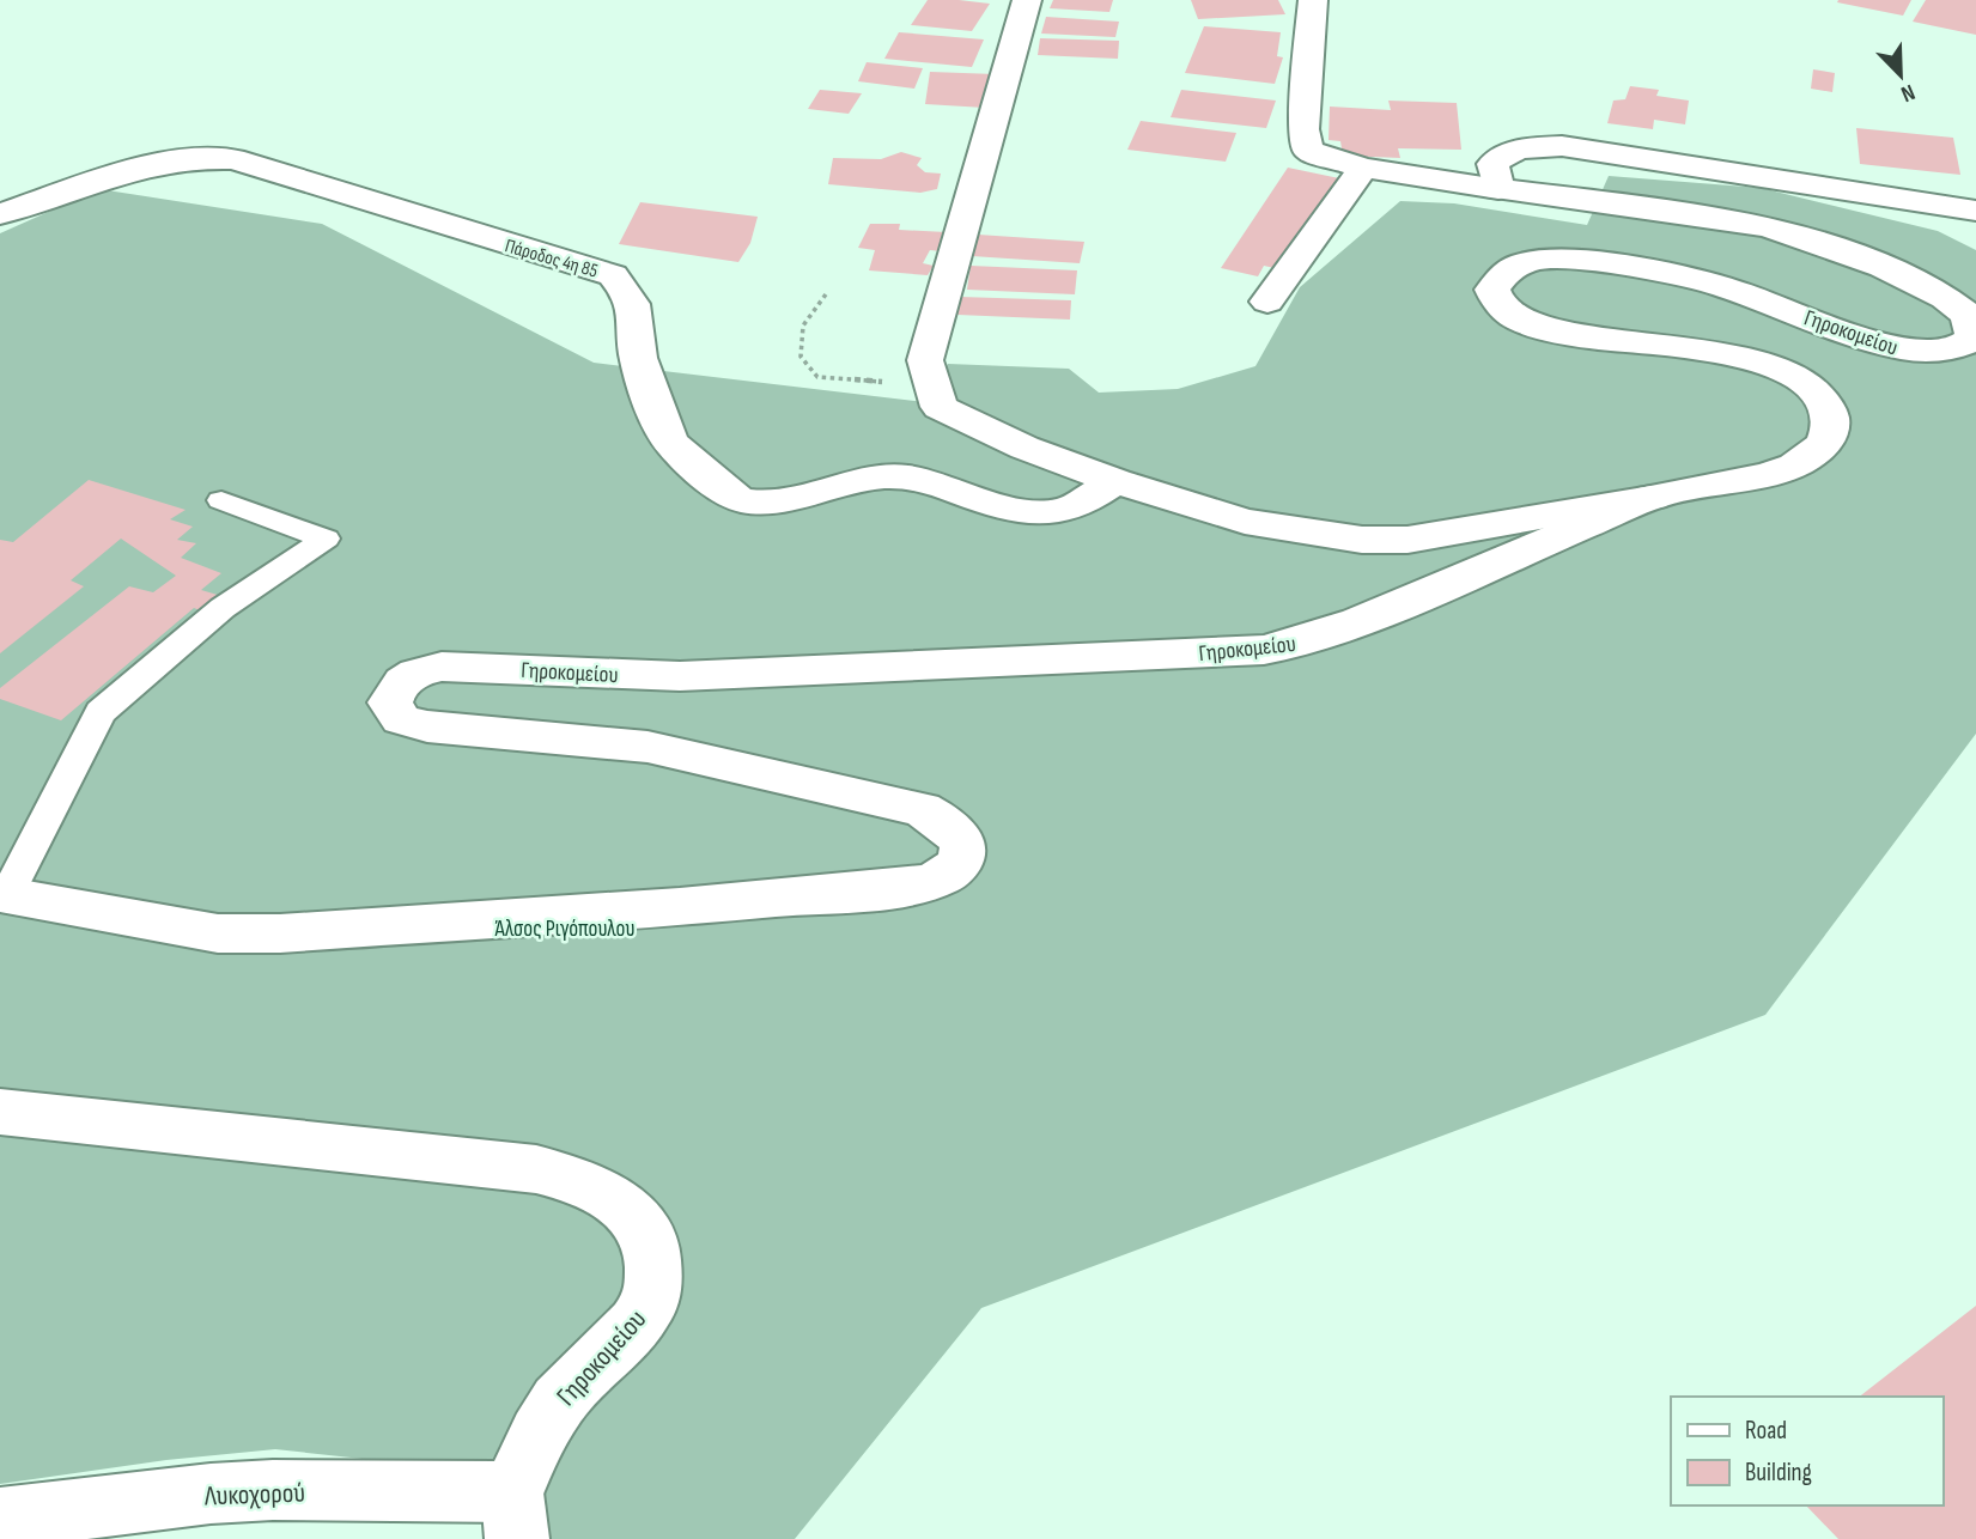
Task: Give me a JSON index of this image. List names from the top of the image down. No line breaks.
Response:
{"streets":{"street":["Πάροδος 4η 85","Γηροκομείου","Λυκοχορού"]},"crossings":[["Γηροκομείου","Λυκοχορού"]],"parks":["Άλσος Ριγόπουλου"],"legend":["Road","Building"],"north":"bottom right"}
